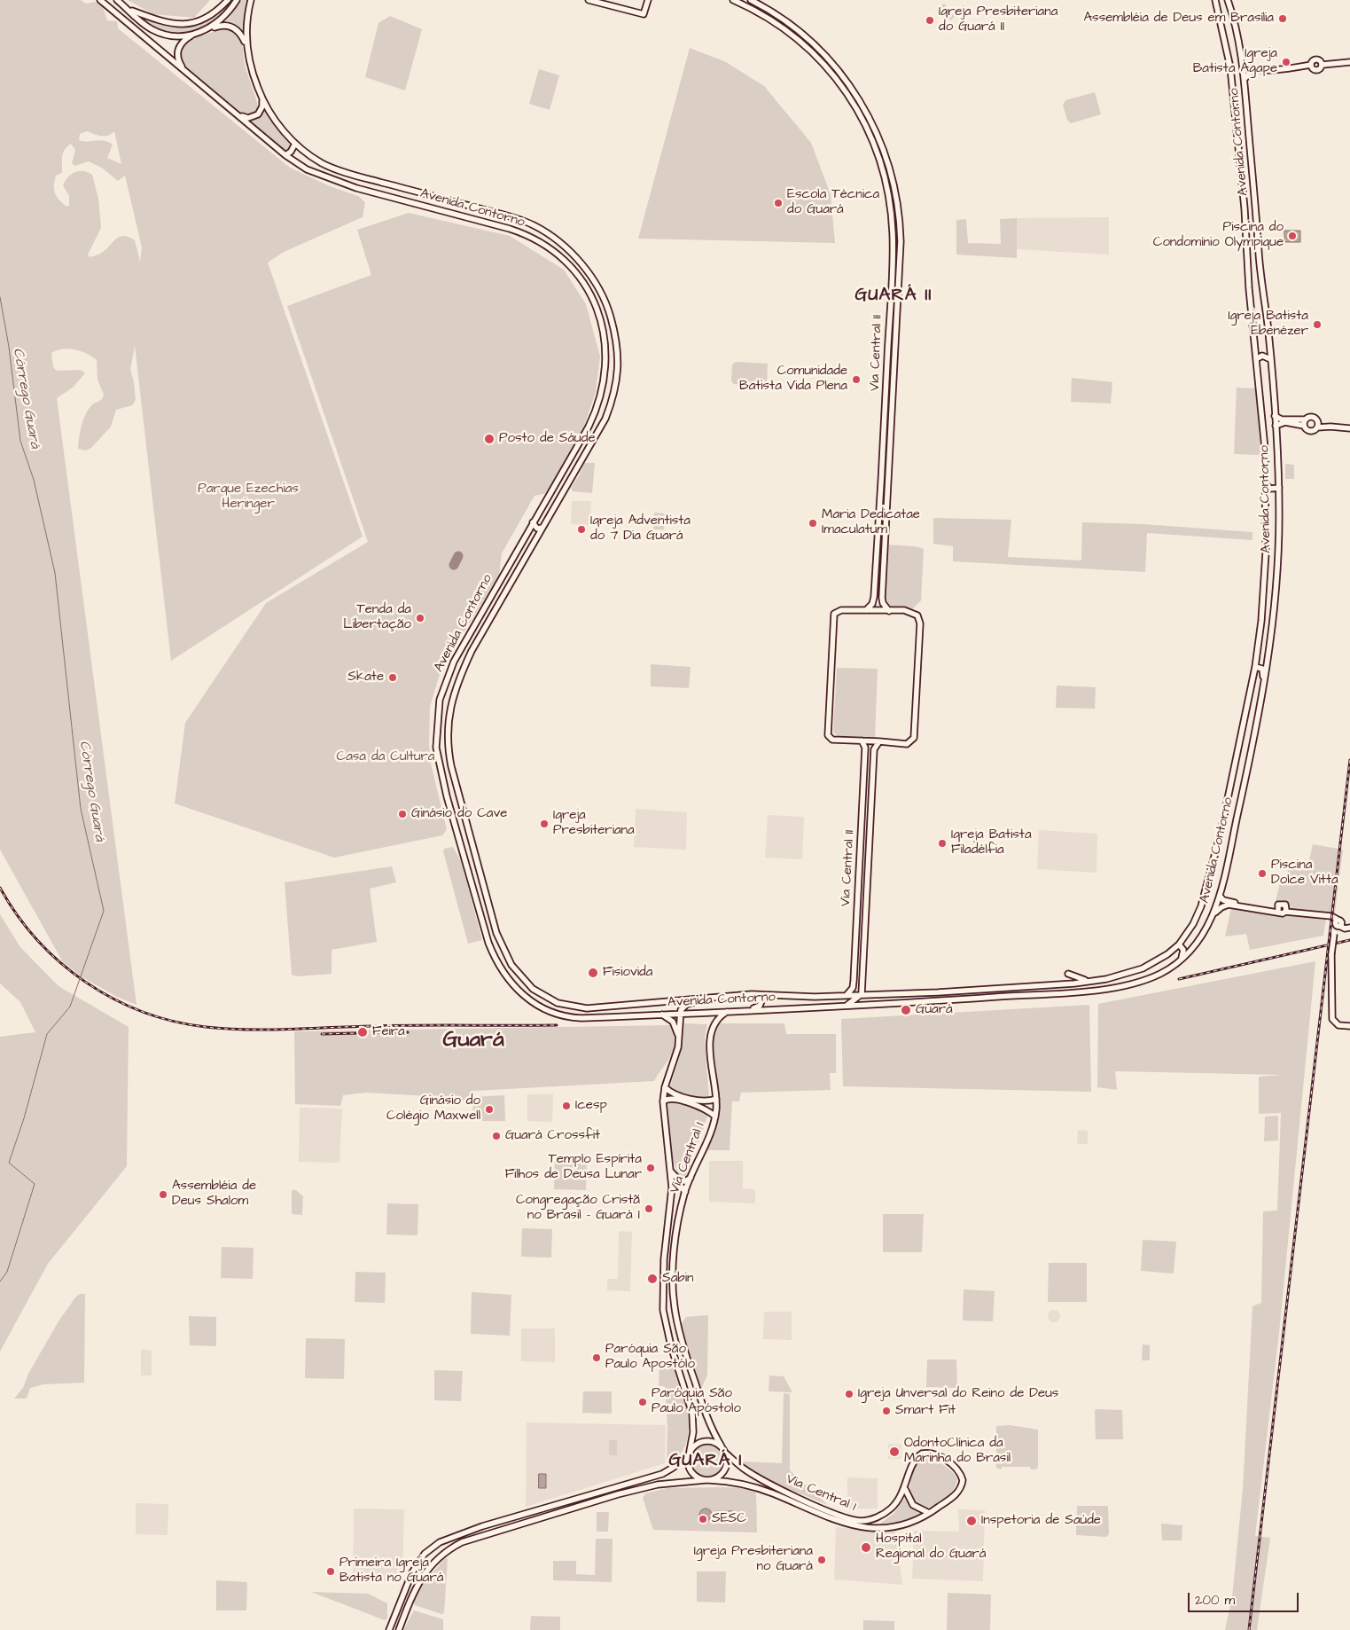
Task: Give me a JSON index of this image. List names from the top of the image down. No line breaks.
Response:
{"streets":{"main road":["Avenida Contorno","Via Central II","Via Central 1"]},"crossings":[["Avenida Contorno","Via Central II"],["Avenida Contorno","Via Central 1"]],"districts":["GUARÁ II","Guará","GUARÁ I"],"water":["Córrego Guará"],"parks":["Parque Ezechias Heringer","Casa da Cultura"],"places":["Assembléia de Deus em Brasília","Igreja Presbiteriana do Guará II","Igreja Batista Ágape","Escola Técnica do Guará","Piscina do Condomínio Olympique","Igreja Batista Ebenézer","Comunidade Batista Vida Plena","Posto de Sáude","Maria Dedicatae Imaculatum","Igreja Adventista do 7 Dia Guará","Tenda da Libertação","Skate","Ginásio do Cave","Igreja Presbiteriana","Igreja Batista Filadélfia","Piscina Dolce Vitta","Fisiovida","Guará","Feira","Icesp","Ginásio do Colégio Maxwell","Guará Crossfit","Templo Espírita Filhos de Deusa Lunar","Assembléia de Deus Shalom","Congregação Cristã no Brasil - Guará I","Sabin","Paróquia São Paulo Apostólo","Igreja Unversal do Reino de Deus","Paróquia São Paulo Apóstolo","Smart Fit","OdontoClínica da Marinha do Brasil","SESC","Inspetoria de Saúde","Hospital Regional do Guará","Igreja Presbiteriana no Guará","Primeira Igreja Batista no Guará"],"scale_bar":"200 m"}
